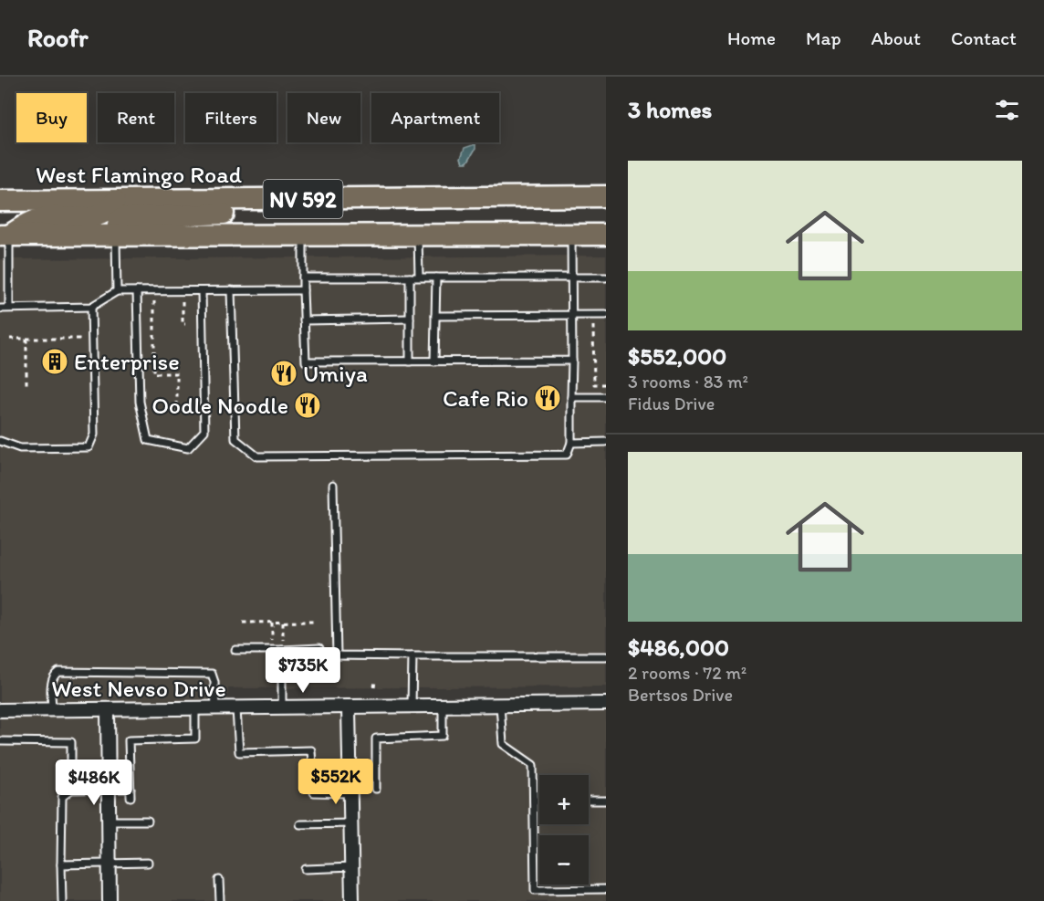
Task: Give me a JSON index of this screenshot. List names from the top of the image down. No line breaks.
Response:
{"streets":{"main road":["West Flamingo Road","NV 592"],"street":["West Nevso Drive"]},"places":{"building":["Enterprise"],"restaurant":["Umiya","Cafe Rio","Oodle Noodle"]},"page":{"header":"Roofr","nav":["Home","Map","About","Contact"],"heading":"3 homes","chip":["Buy","Rent","Filters","New","Apartment"],"list":[{"name":"$552,000","note":"3 rooms · 83 m² · Fidus Drive"},{"name":"$486,000","note":"2 rooms · 72 m² · Bertsos Drive"}],"price":["$735K","$552K","$486K"],"map_buttons":["+","−"]}}
